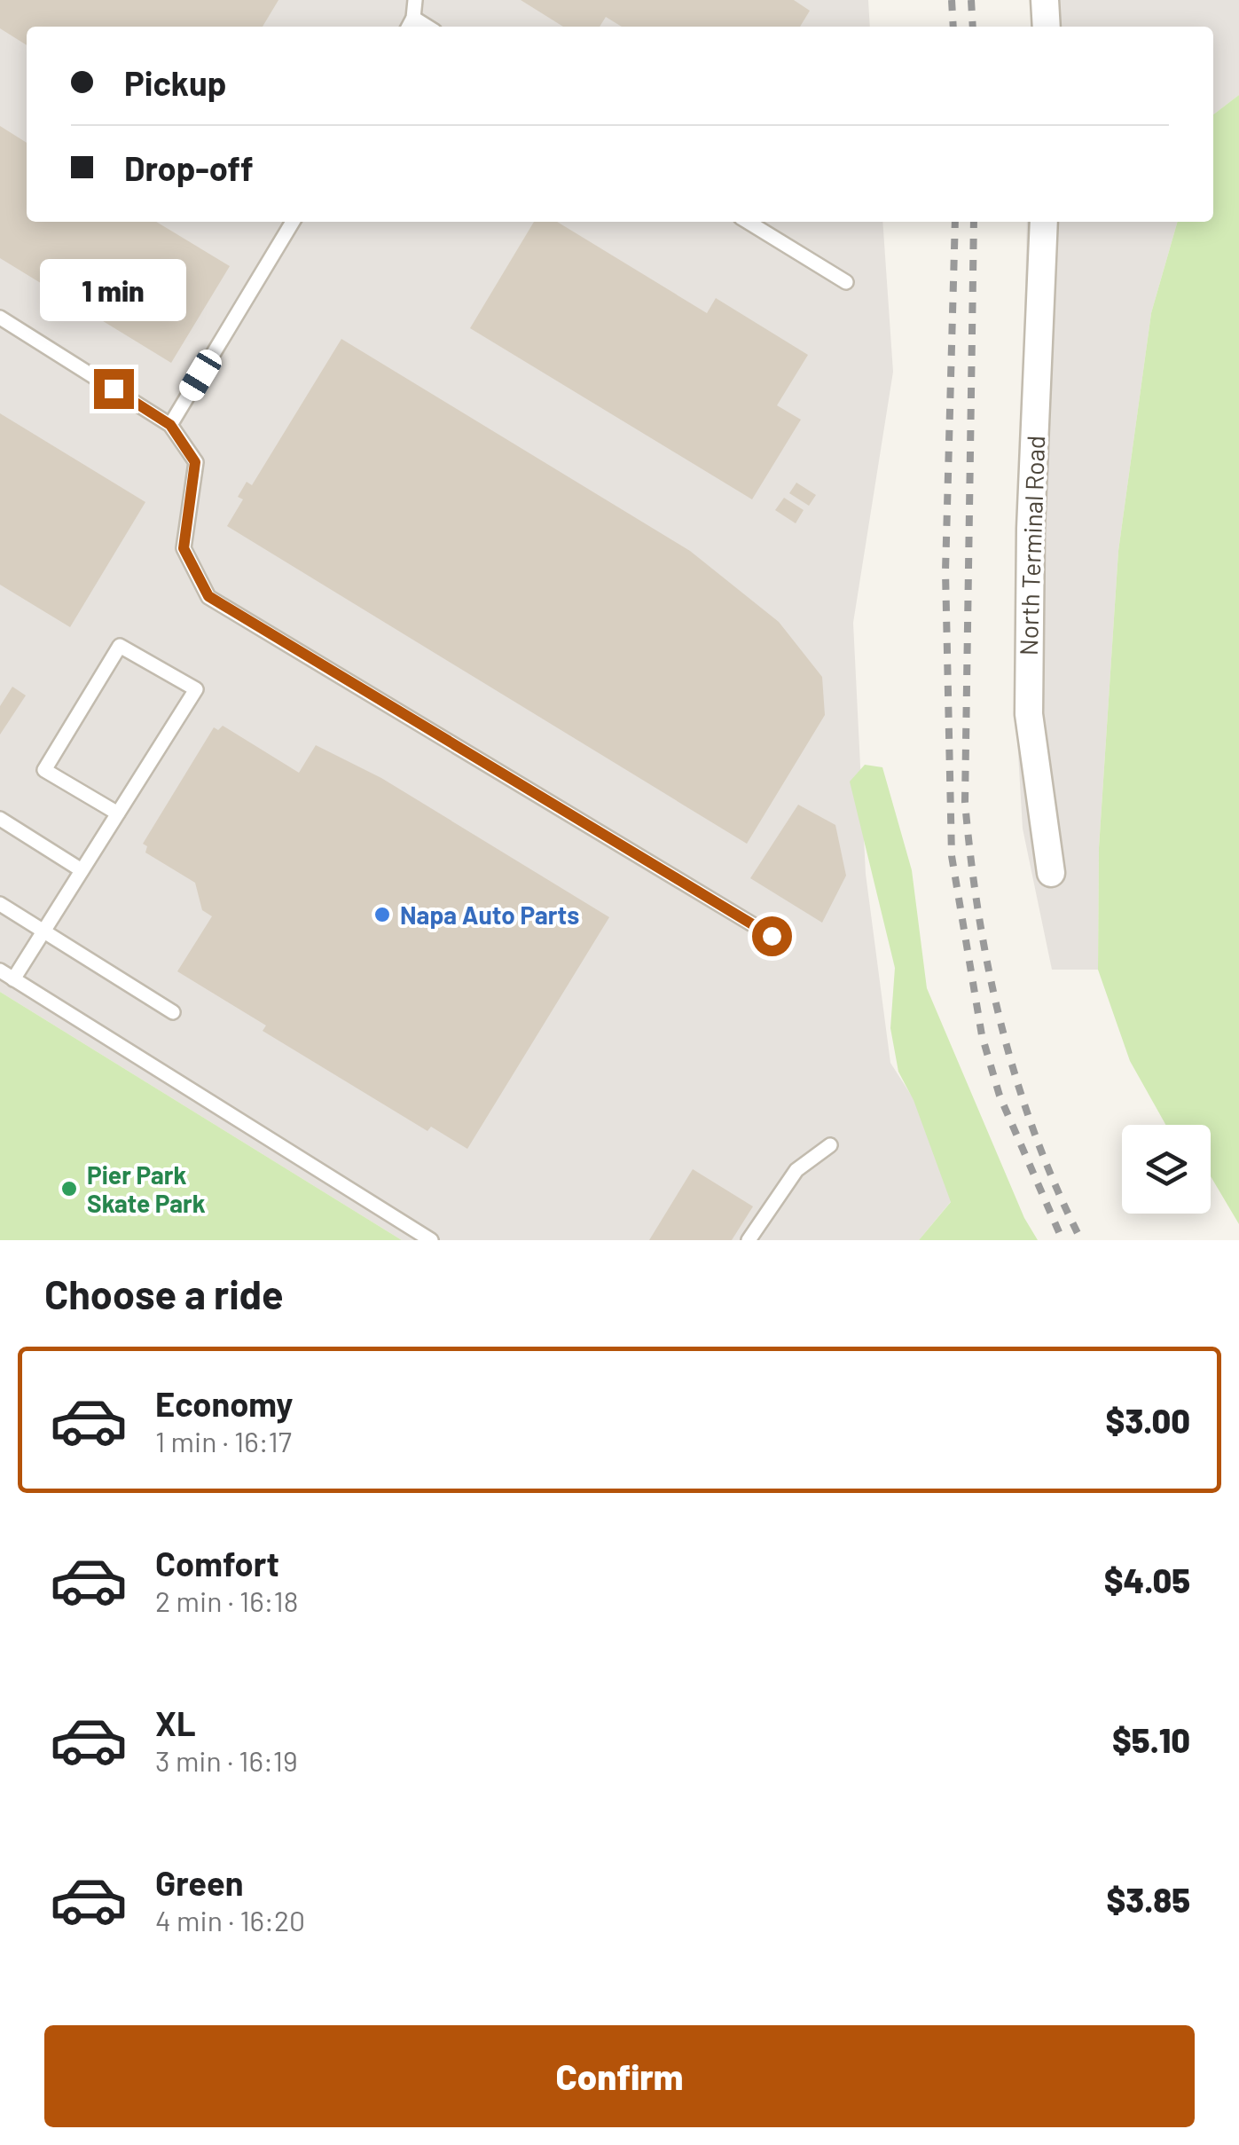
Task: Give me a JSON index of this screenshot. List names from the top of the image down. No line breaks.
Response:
{"streets":{"street":["North Terminal Road"]},"places":["Napa Auto Parts","Pier Park Skate Park"],"page":{"banner":["Pickup","Drop-off"],"bubble":"1 min","heading":"Choose a ride","list":[{"name":"Economy","note":"1 min · 16:17","value":"$3.00"},{"name":"Comfort","note":"2 min · 16:18","value":"$4.05"},{"name":"XL","note":"3 min · 16:19","value":"$5.10"},{"name":"Green","note":"4 min · 16:20","value":"$3.85"}],"buttons":"Confirm"}}
